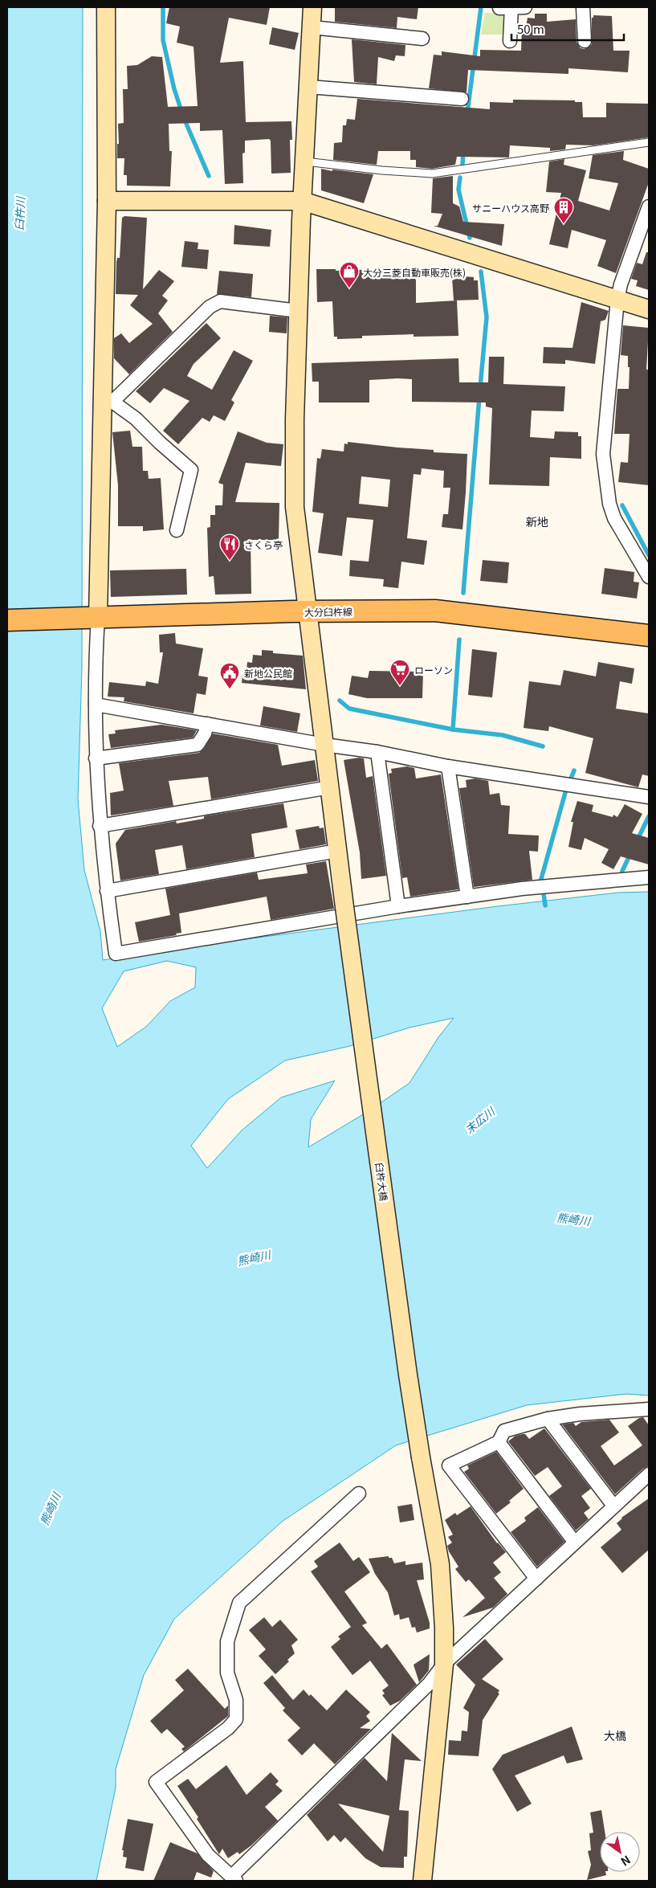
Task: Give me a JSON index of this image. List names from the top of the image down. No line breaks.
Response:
{"streets":{"main road":["大分臼杵線"],"street":["臼杵大橋"]},"crossings":[["大分臼杵線","臼杵大橋"]],"districts":["新地","大橋"],"water":["臼杵川","末広川","熊崎川"],"places":{"building":["サニーハウス高野"],"shop":["大分三菱自動車販売(株)"],"restaurant":["さくら亭"],"supermarket":["ローソン"],"public building":["新地公民館"]},"scale_bar":"50 m","north":"bottom right"}
